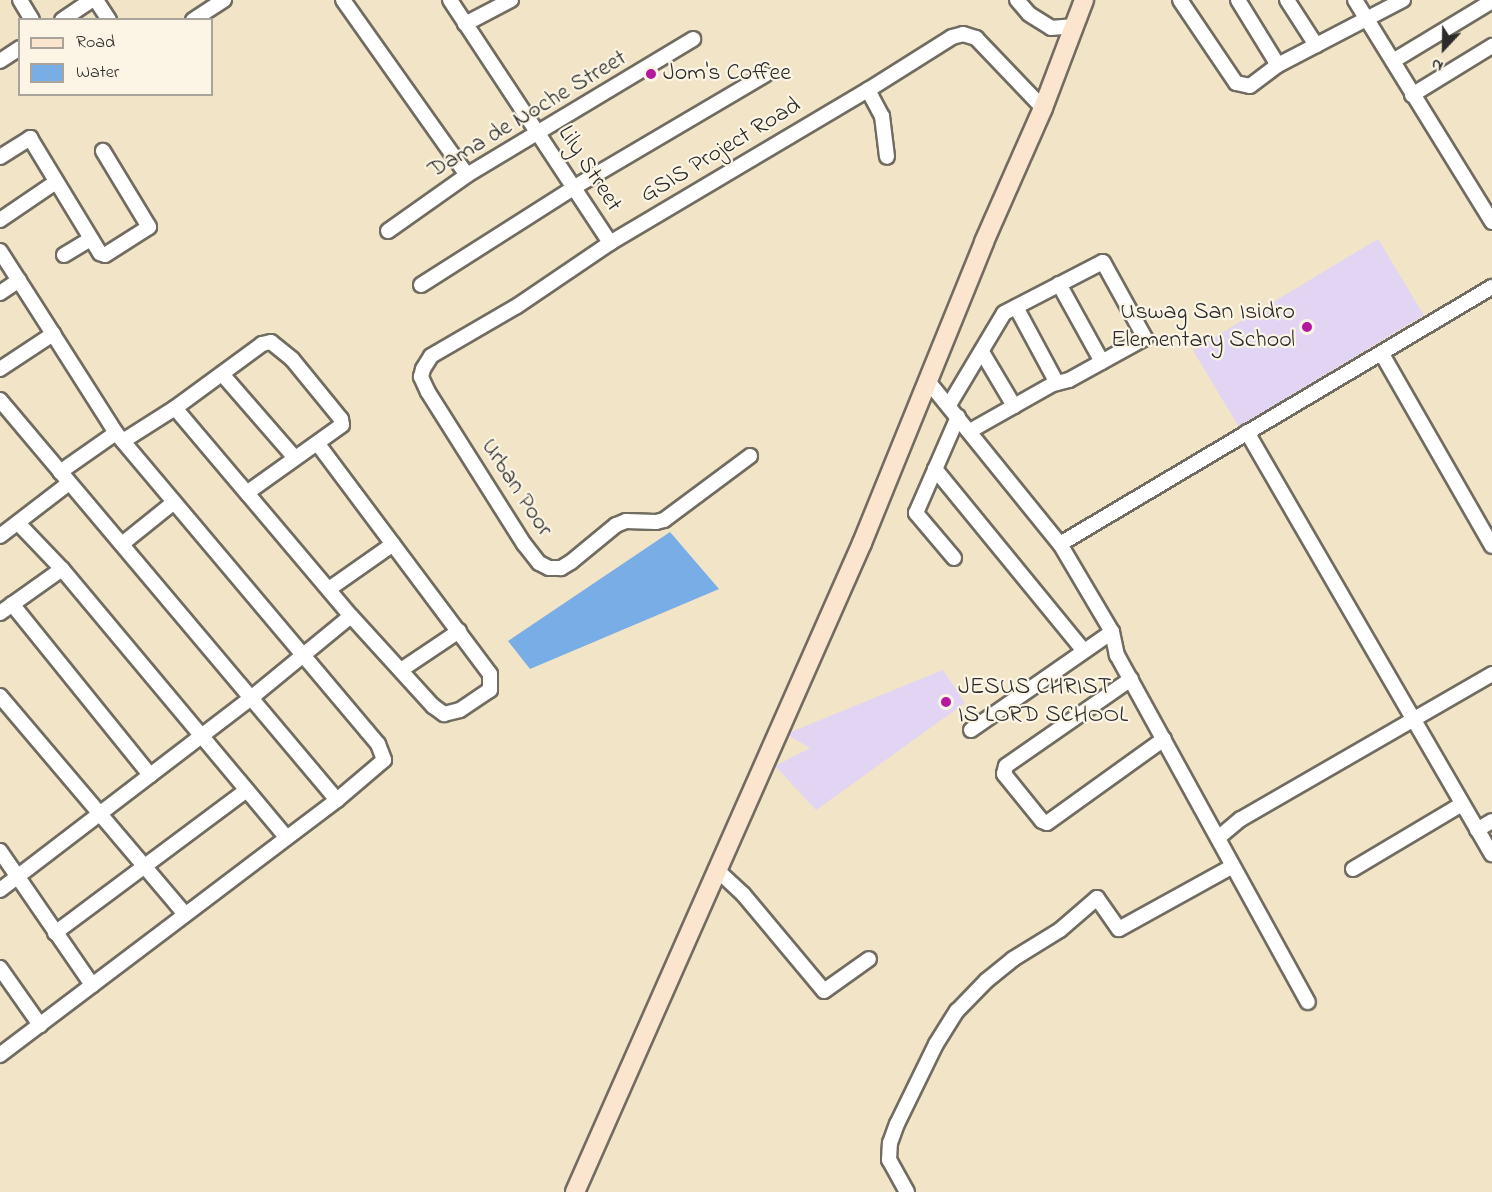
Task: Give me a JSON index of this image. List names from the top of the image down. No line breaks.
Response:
{"streets":{"street":["Dama de Noche Street","GSIS Project Road","Lily Street","Urban Poor"]},"crossings":[["Dama de Noche Street","Lily Street"],["GSIS Project Road","Lily Street"],["GSIS Project Road","Urban Poor"]],"places":["Jom's Coffee","Uswag San Isidro Elementary School","JESUS CHRIST IS LORD SCHOOL"],"legend":["Road","Water"],"north":"bottom"}
